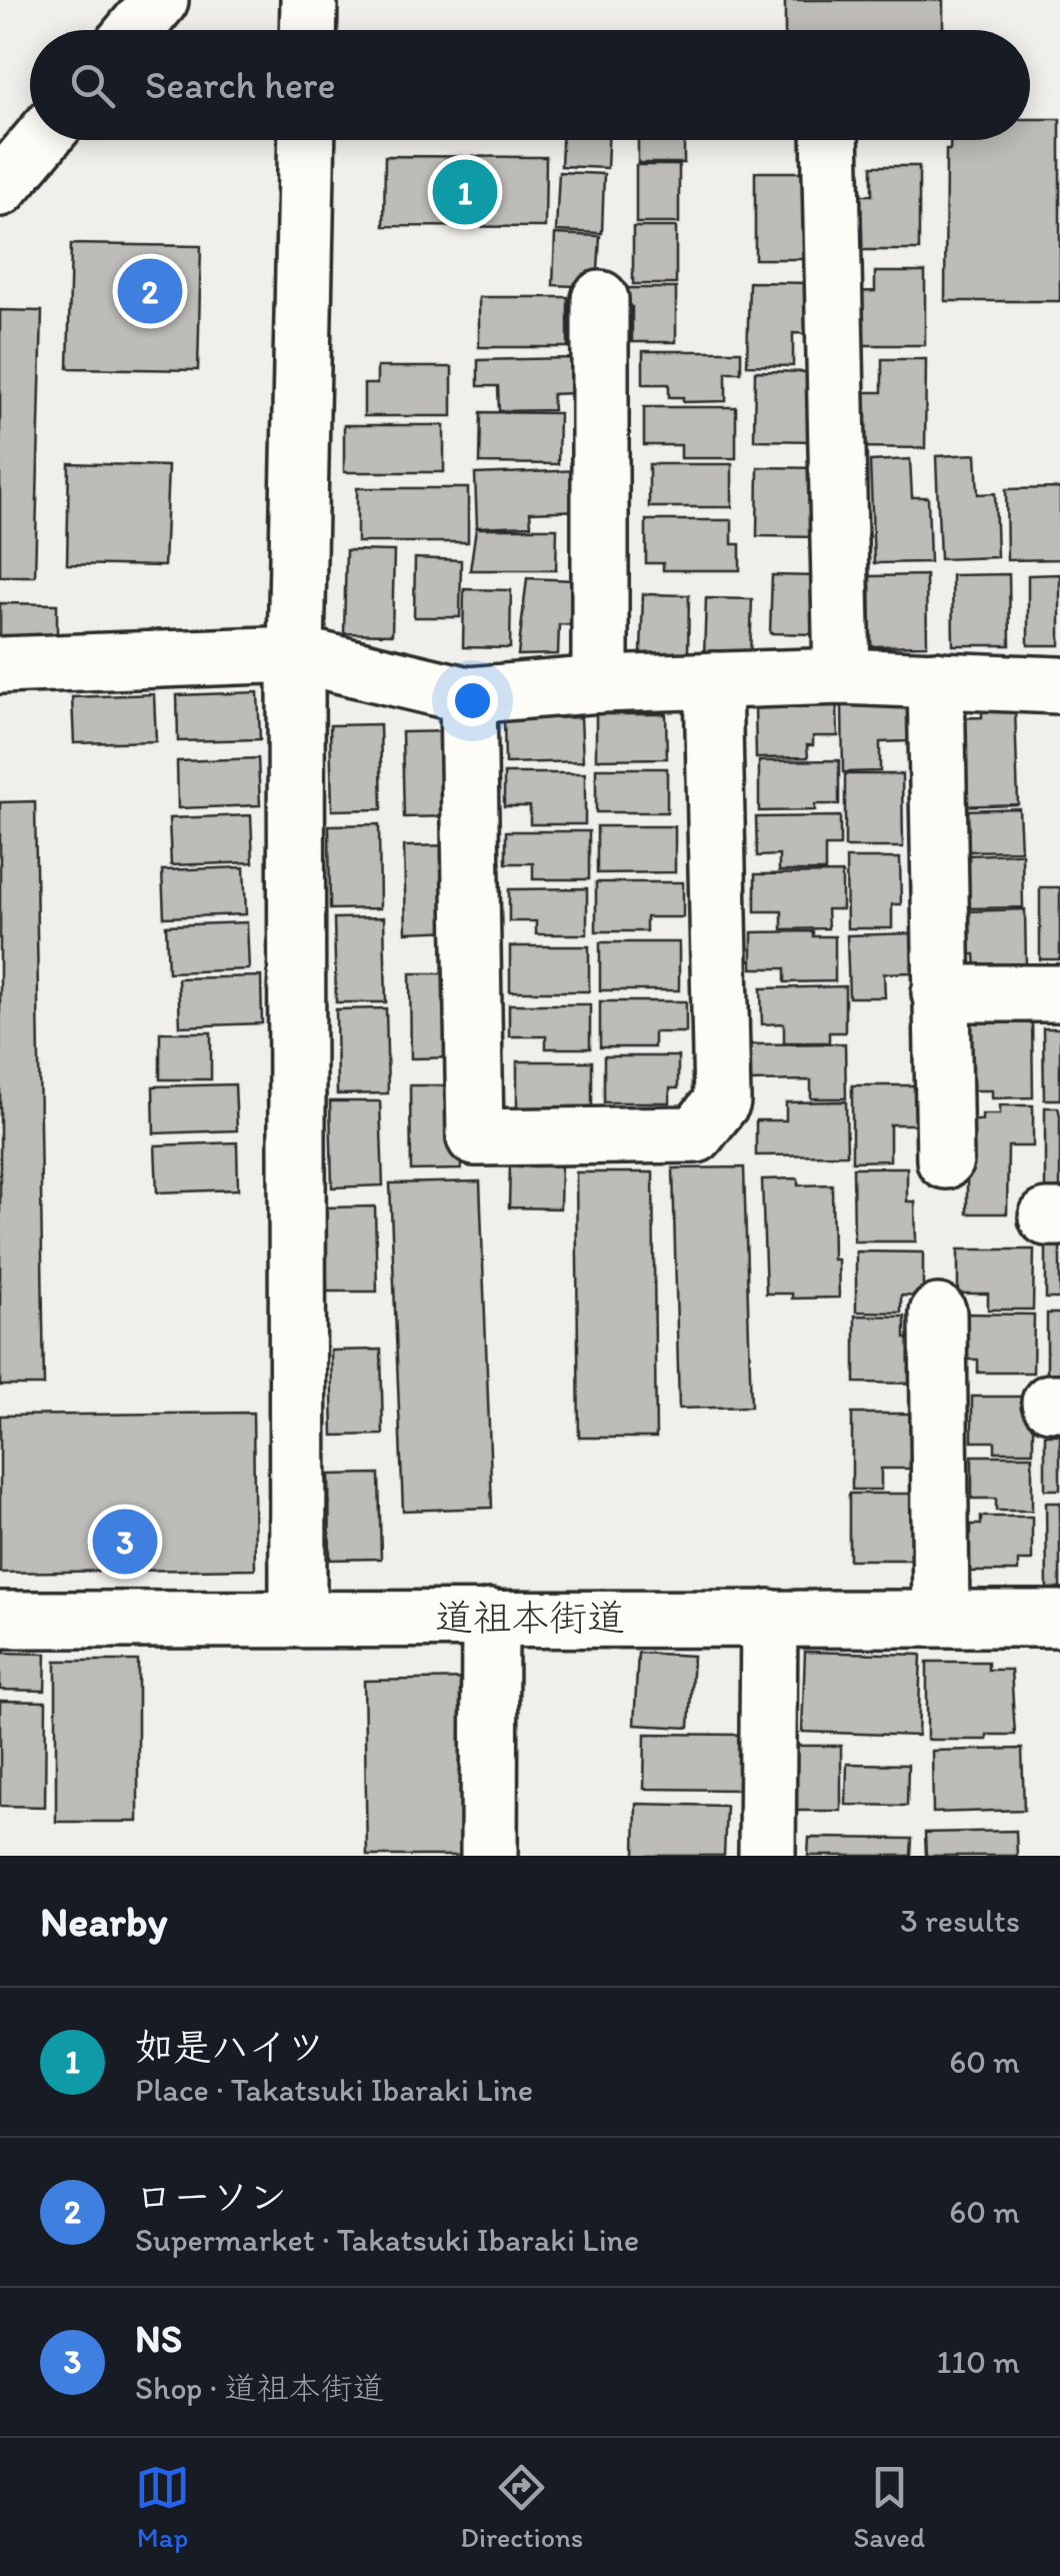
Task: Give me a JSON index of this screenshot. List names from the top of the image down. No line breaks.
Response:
{"streets":{"street":["道祖本街道"]},"page":{"search":"Search here","pins":["1","2","3"],"heading":["Nearby","3 results"],"list":[{"mark":"1","name":"如是ハイツ","note":"Place · Takatsuki Ibaraki Line","value":"60 m"},{"mark":"2","name":"ローソン","note":"Supermarket · Takatsuki Ibaraki Line","value":"60 m"},{"mark":"3","name":"NS","note":"Shop · 道祖本街道","value":"110 m"}],"nav":["Map","Directions","Saved"]}}
